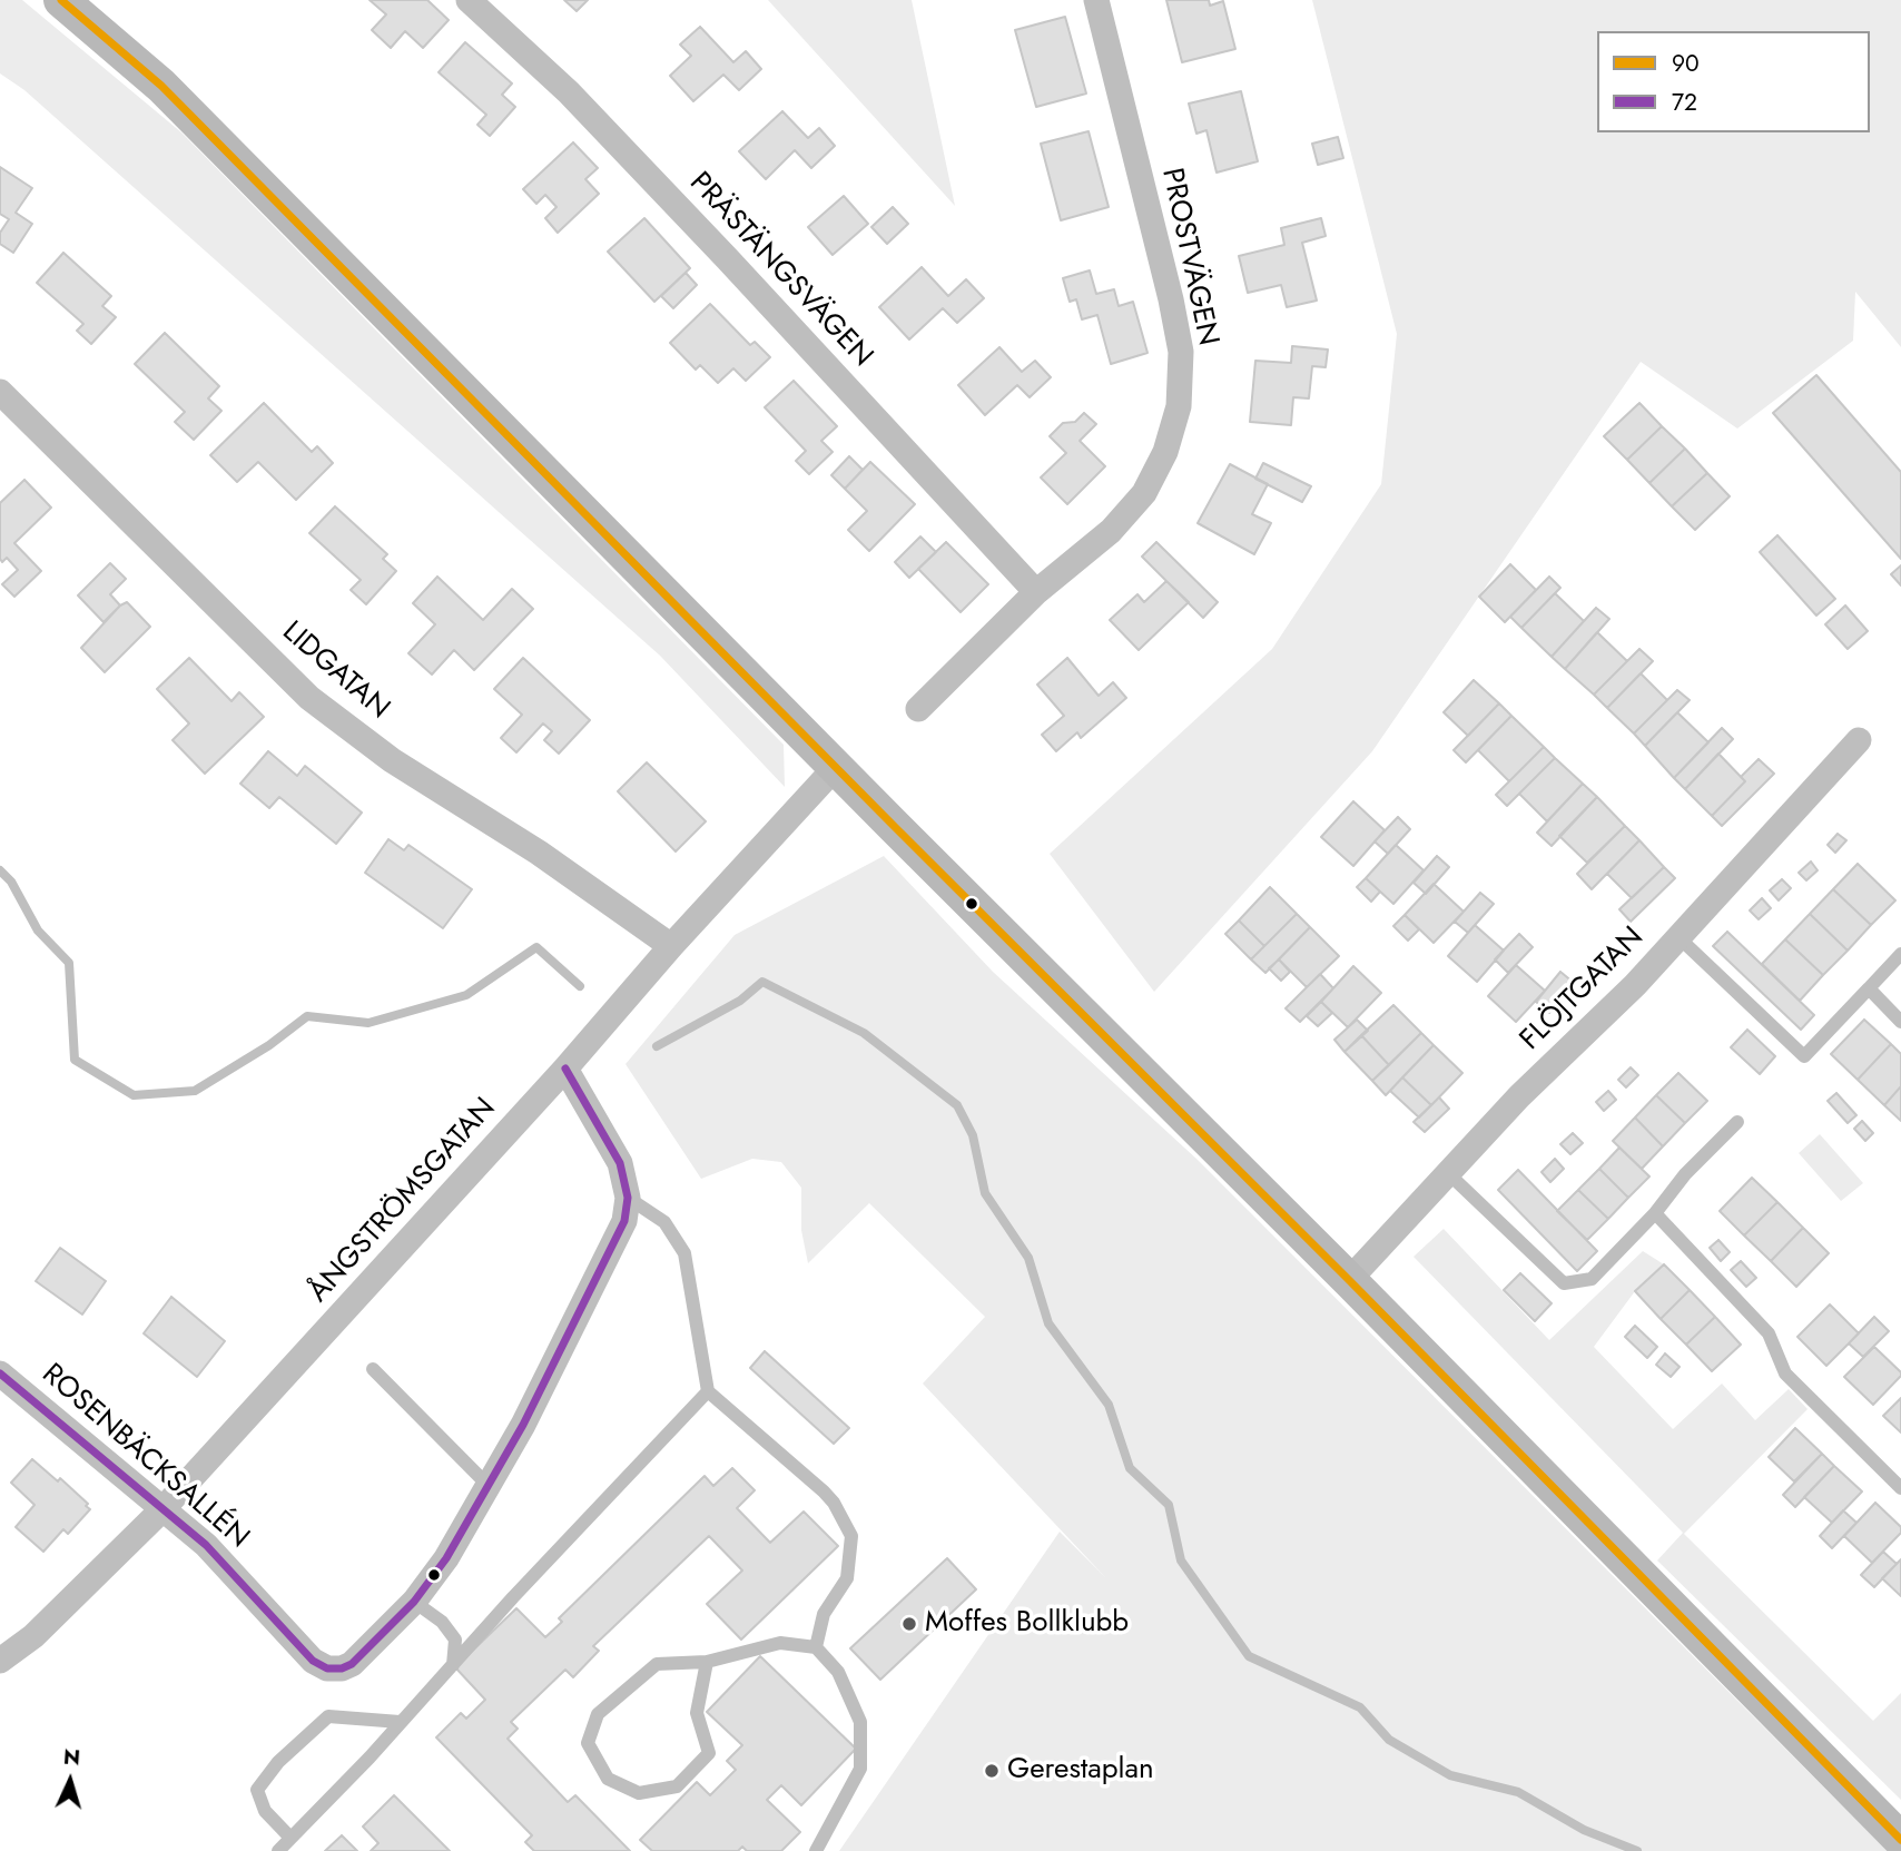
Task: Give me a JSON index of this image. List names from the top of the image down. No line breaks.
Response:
{"streets":{"street":["PROSTVÄGEN","PRÄSTÄNGSVÄGEN","LIDGATAN","FLÖJTGATAN","ÅNGSTRÖMSGATAN","ROSENBÄCKSALLÉN"]},"crossings":[["PROSTVÄGEN","PRÄSTÄNGSVÄGEN"],["LIDGATAN","ÅNGSTRÖMSGATAN"],["ÅNGSTRÖMSGATAN","ROSENBÄCKSALLÉN"]],"places":["Moffes Bollklubb","Gerestaplan"],"lines":["transit line 90","transit line 72"],"legend":["90","72"],"north":"top"}
